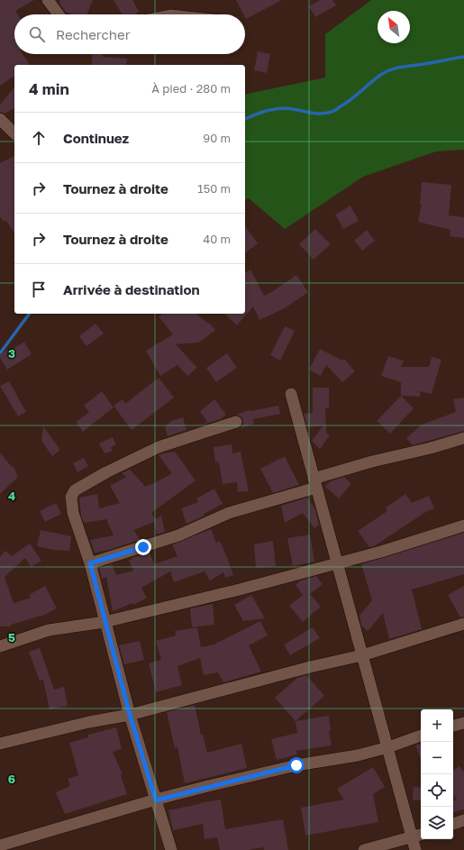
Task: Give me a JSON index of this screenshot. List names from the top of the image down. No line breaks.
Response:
{"north":"top left","page":{"search":"Rechercher","heading":["4 min","À pied · 280 m"],"list":[["Continuez","90 m"],["Tournez à droite","150 m"],["Tournez à droite","40 m"],"Arrivée à destination"],"map_buttons":["+","−"]},"grid":{"rows":["3","4","5","6"]}}
